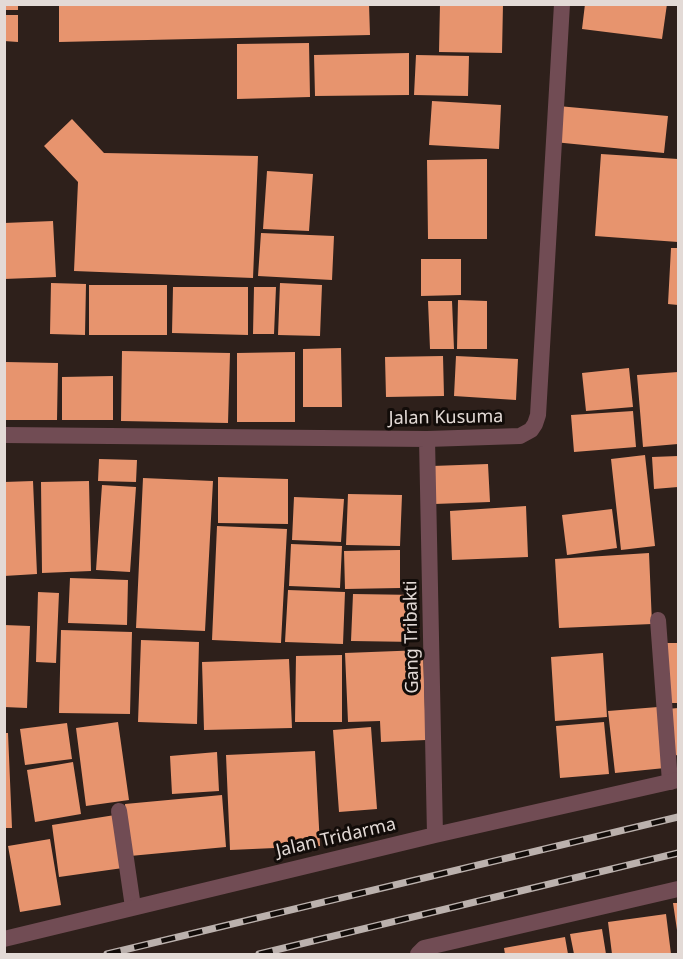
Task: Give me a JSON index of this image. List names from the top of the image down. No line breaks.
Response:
{"streets":{"street":["Jalan Kusuma","Gang Tribakti","Jalan Tridarma"]},"crossings":[["Jalan Kusuma","Gang Tribakti"],["Gang Tribakti","Jalan Tridarma"]]}
